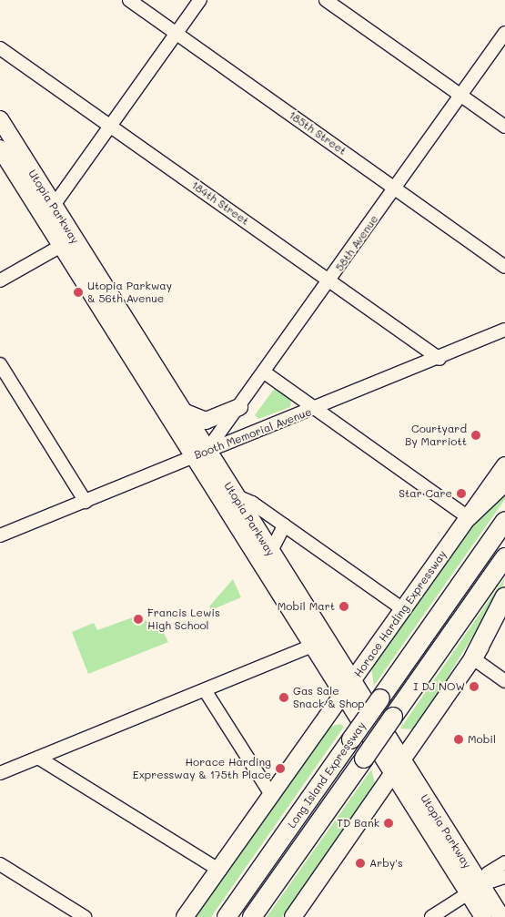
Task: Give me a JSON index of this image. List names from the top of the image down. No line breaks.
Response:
{"streets":{"highway":["Long Island Expressway"],"main road":["Utopia Parkway","Horace Harding Expressway"],"street":["185th Street","184th Street","58th Avenue","Booth Memorial Avenue"]},"crossings":[["185th Street","58th Avenue"],["184th Street","58th Avenue"],["184th Street","Booth Memorial Avenue"],["Utopia Parkway","58th Avenue"],["Utopia Parkway","Booth Memorial Avenue"],["Utopia Parkway","Horace Harding Expressway"],["58th Avenue","Booth Memorial Avenue"]],"places":["Utopia Parkway & 56th Avenue","Courtyard By Marriott","Star Care","Mobil Mart","Francis Lewis High School","I DJ NOW","Gas Sale Snack & Shop","Mobil","Horace Harding Expressway & 175th Place","TD Bank","Arby's"]}
